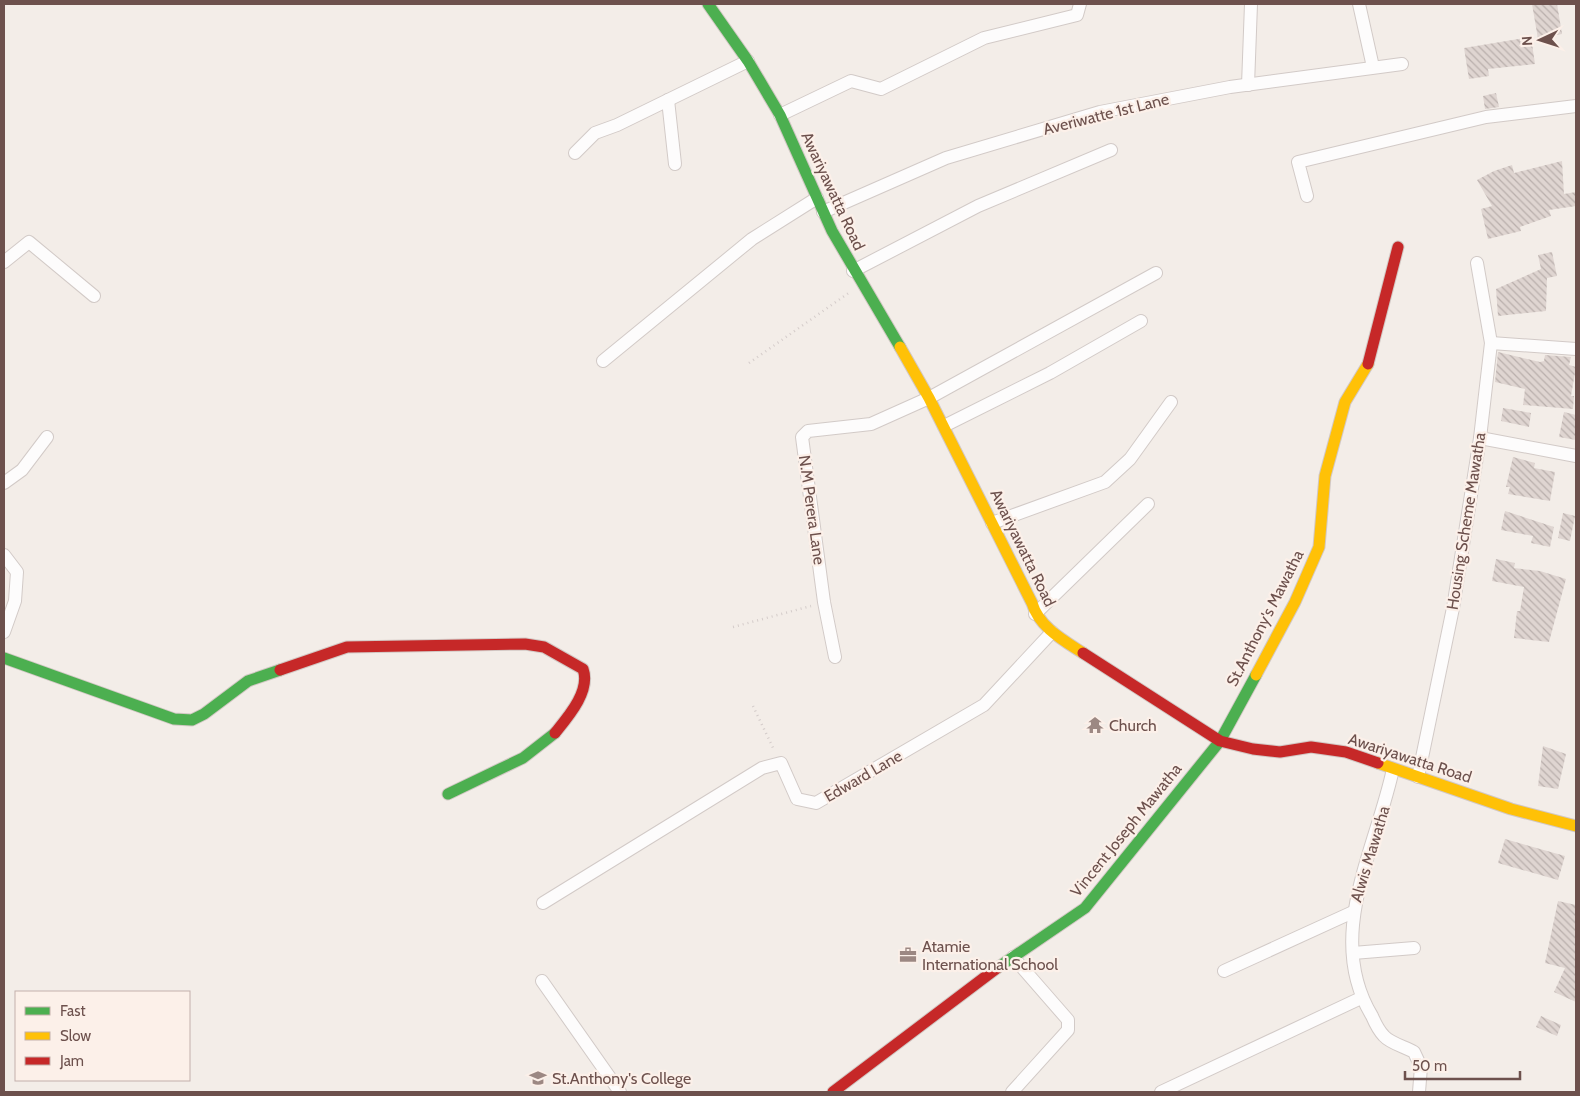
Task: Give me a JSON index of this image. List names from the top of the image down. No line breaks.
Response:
{"streets":{"street":["Averiwatte 1st Lane","Awariyawatta Road","N.M Perera Lane","Housing Scheme Mawatha","St.Anthony's Mawatha","Edward Lane","Vincent Joseph Mawatha","Alwis Mawatha"]},"crossings":[["Averiwatte 1st Lane","Awariyawatta Road"],["Awariyawatta Road","N.M Perera Lane"],["Awariyawatta Road","Housing Scheme Mawatha"],["Awariyawatta Road","St.Anthony's Mawatha"],["Awariyawatta Road","Edward Lane"],["Awariyawatta Road","Vincent Joseph Mawatha"],["Awariyawatta Road","Alwis Mawatha"],["St.Anthony's Mawatha","Vincent Joseph Mawatha"]],"places":{"temple":["Church"],"office":["Atamie International School"],"school or university":["St.Anthony's College"]},"legend":["Fast","Slow","Jam"],"scale_bar":"50 m","north":"left"}
